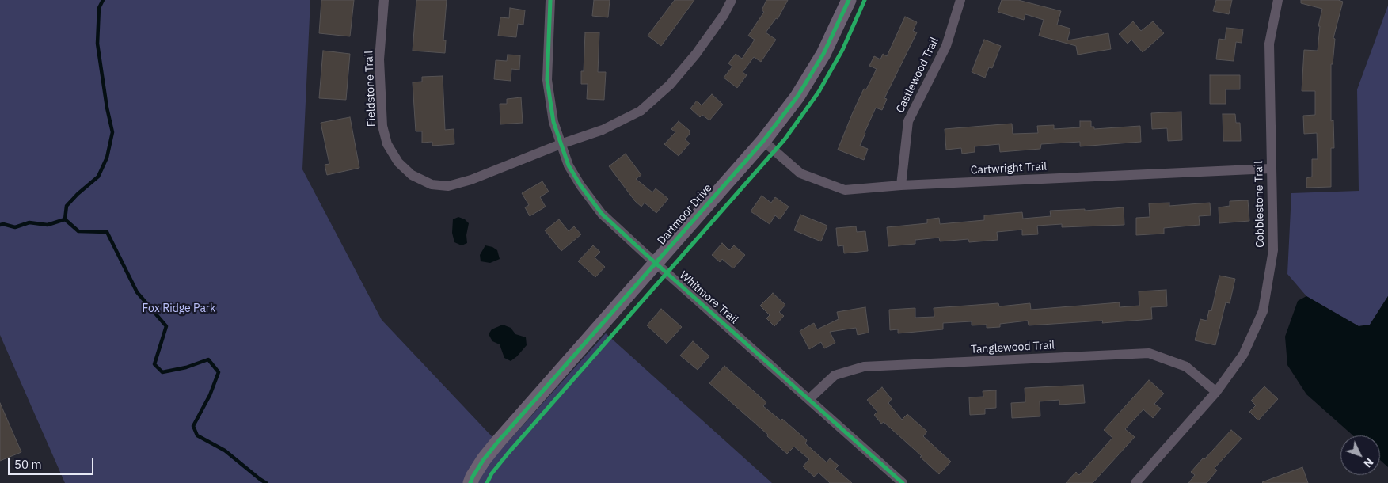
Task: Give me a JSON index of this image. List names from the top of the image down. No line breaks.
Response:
{"streets":{"street":["Castlewood Trail","Fieldstone Trail","Cartwright Trail","Cobblestone Trail","Dartmoor Drive","Whitmore Trail","Tanglewood Trail"]},"crossings":[["Castlewood Trail","Cartwright Trail"],["Fieldstone Trail","Whitmore Trail"],["Cartwright Trail","Cobblestone Trail"],["Cartwright Trail","Dartmoor Drive"],["Cobblestone Trail","Tanglewood Trail"],["Dartmoor Drive","Whitmore Trail"],["Whitmore Trail","Tanglewood Trail"]],"parks":["Fox Ridge Park"],"scale_bar":"50 m","north":"bottom right"}
